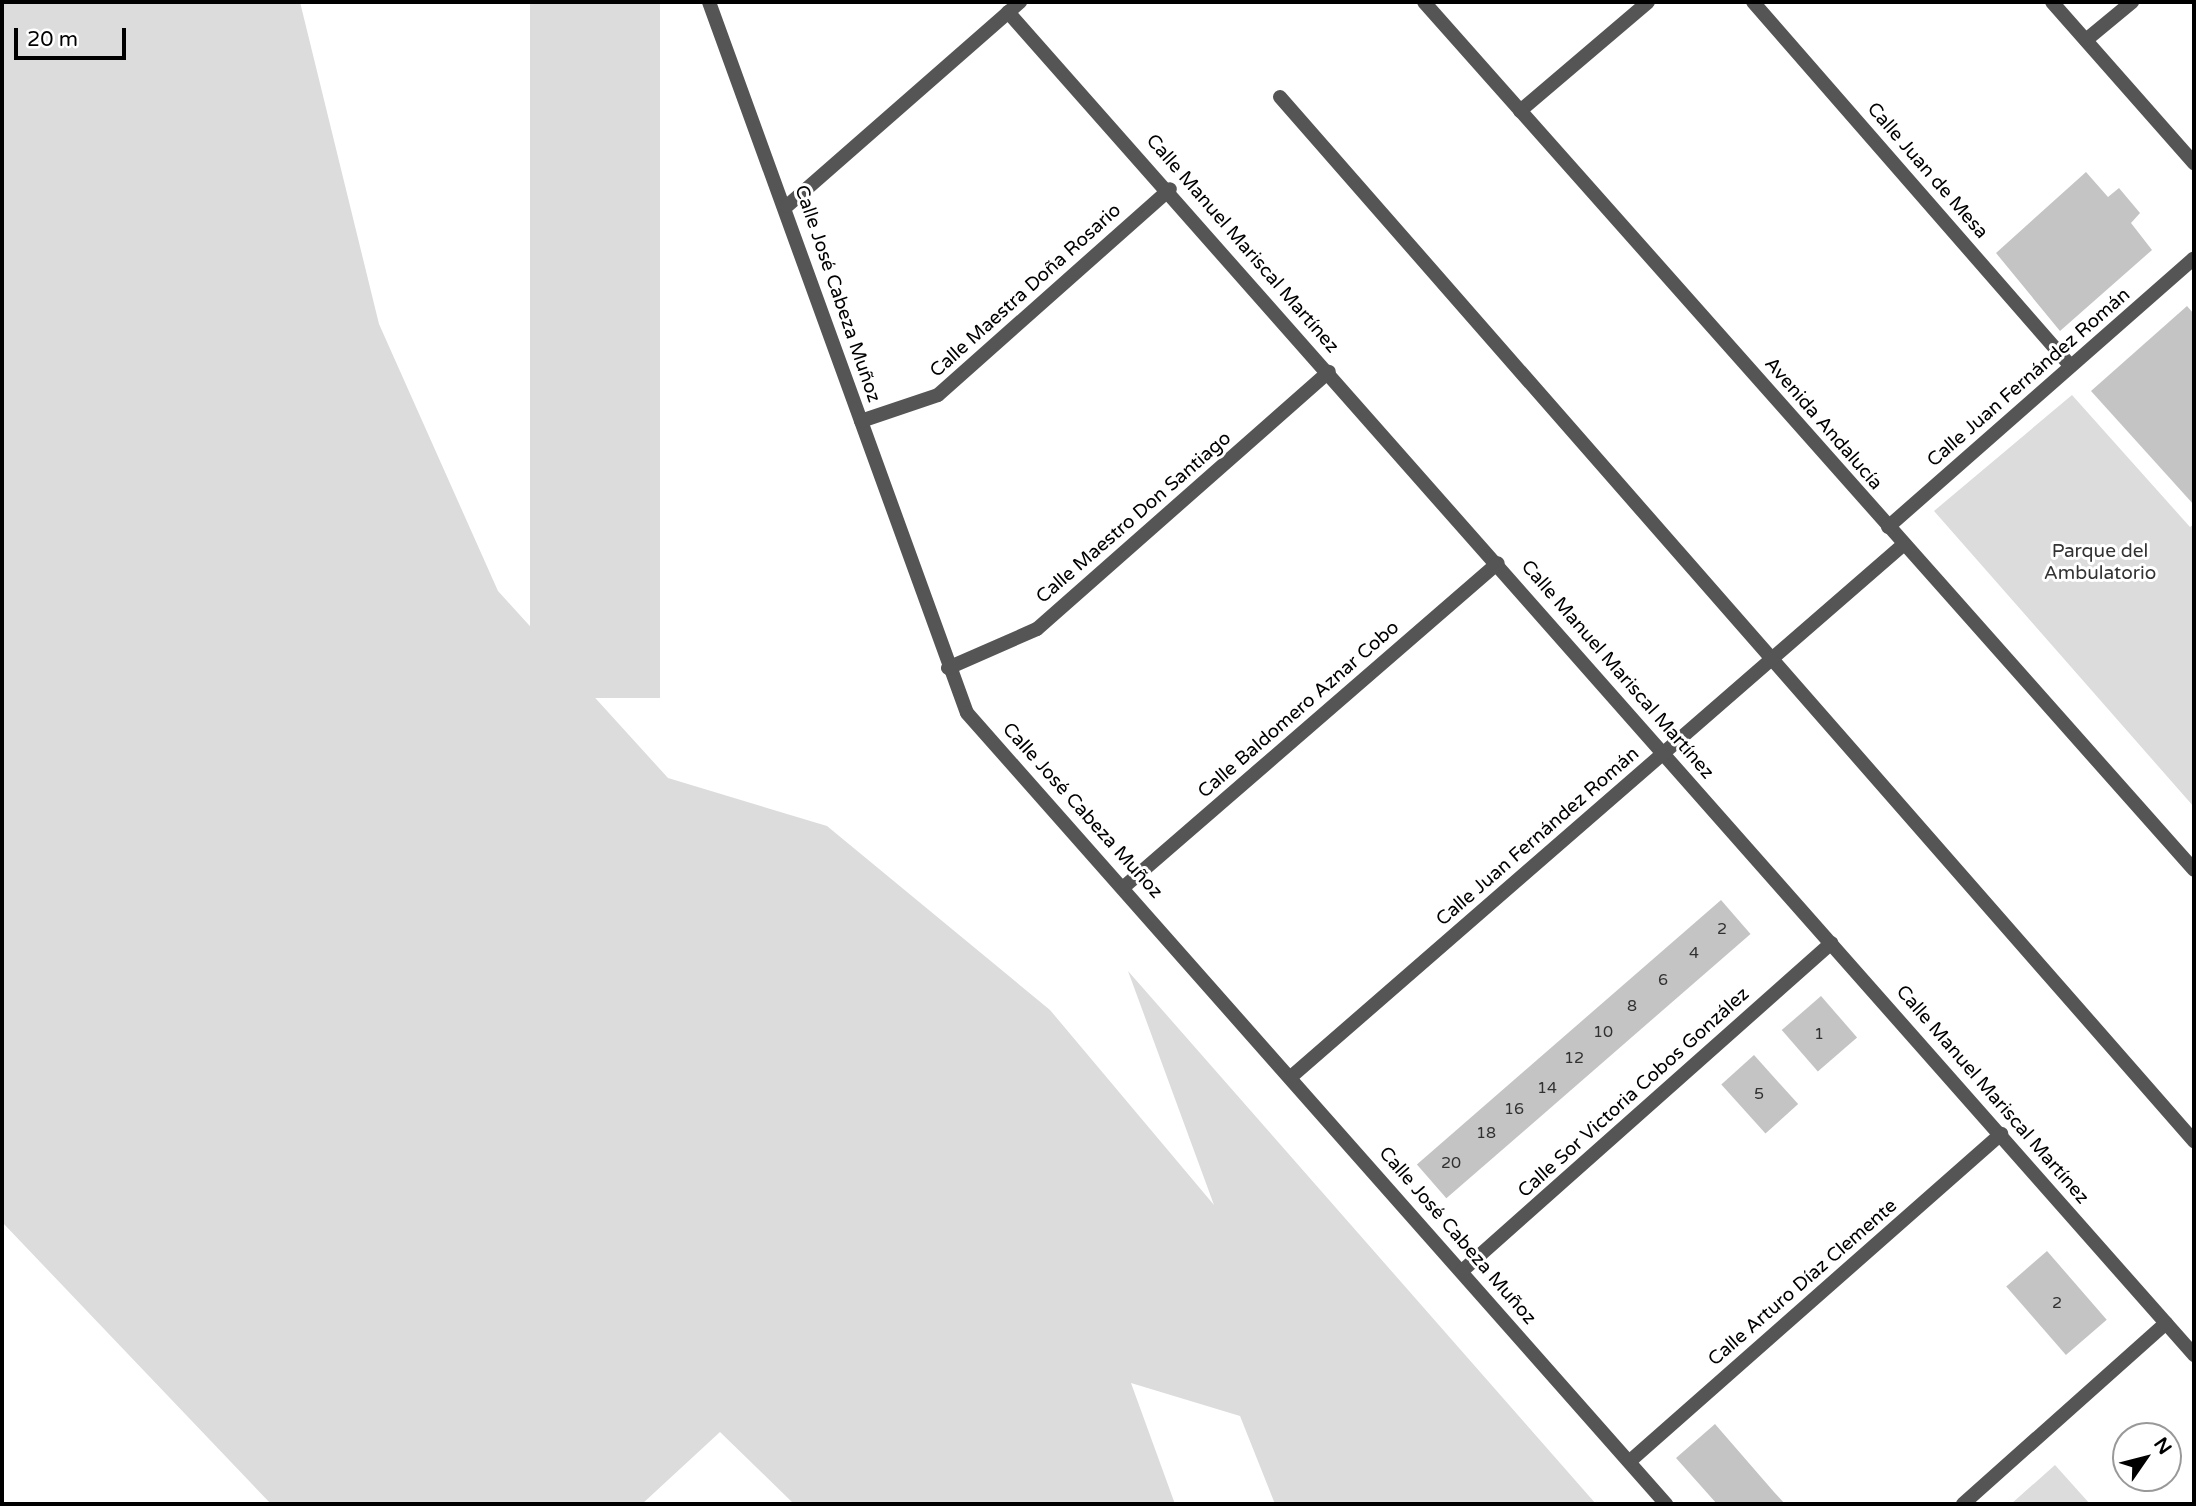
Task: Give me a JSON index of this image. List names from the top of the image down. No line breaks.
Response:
{"streets":{"street":["Calle Juan de Mesa","Calle Manuel Mariscal Martínez","Calle Maestra Doña Rosario","Calle José Cabeza Muñoz","Calle Juan Fernández Román","Avenida Andalucía","Calle Maestro Don Santiago","Calle Baldomero Aznar Cobo","Calle Sor Victoria Cobos González","Calle Arturo Díaz Clemente"]},"crossings":[["Calle Juan de Mesa","Calle Juan Fernández Román"],["Calle Manuel Mariscal Martínez","Calle Maestra Doña Rosario"],["Calle Manuel Mariscal Martínez","Calle Juan Fernández Román"],["Calle Manuel Mariscal Martínez","Calle Maestro Don Santiago"],["Calle Manuel Mariscal Martínez","Calle Baldomero Aznar Cobo"],["Calle Manuel Mariscal Martínez","Calle Sor Victoria Cobos González"],["Calle Manuel Mariscal Martínez","Calle Arturo Díaz Clemente"],["Calle Maestra Doña Rosario","Calle José Cabeza Muñoz"],["Calle José Cabeza Muñoz","Calle Juan Fernández Román"],["Calle José Cabeza Muñoz","Calle Maestro Don Santiago"],["Calle José Cabeza Muñoz","Calle Baldomero Aznar Cobo"],["Calle José Cabeza Muñoz","Calle Sor Victoria Cobos González"],["Calle José Cabeza Muñoz","Calle Arturo Díaz Clemente"],["Calle Juan Fernández Román","Avenida Andalucía"]],"parks":["Parque del Ambulatorio"],"house_numbers":["2","4","6","8","10","1","12","14","5","16","18","20","2"],"scale_bar":"20 m","north":"top right"}
